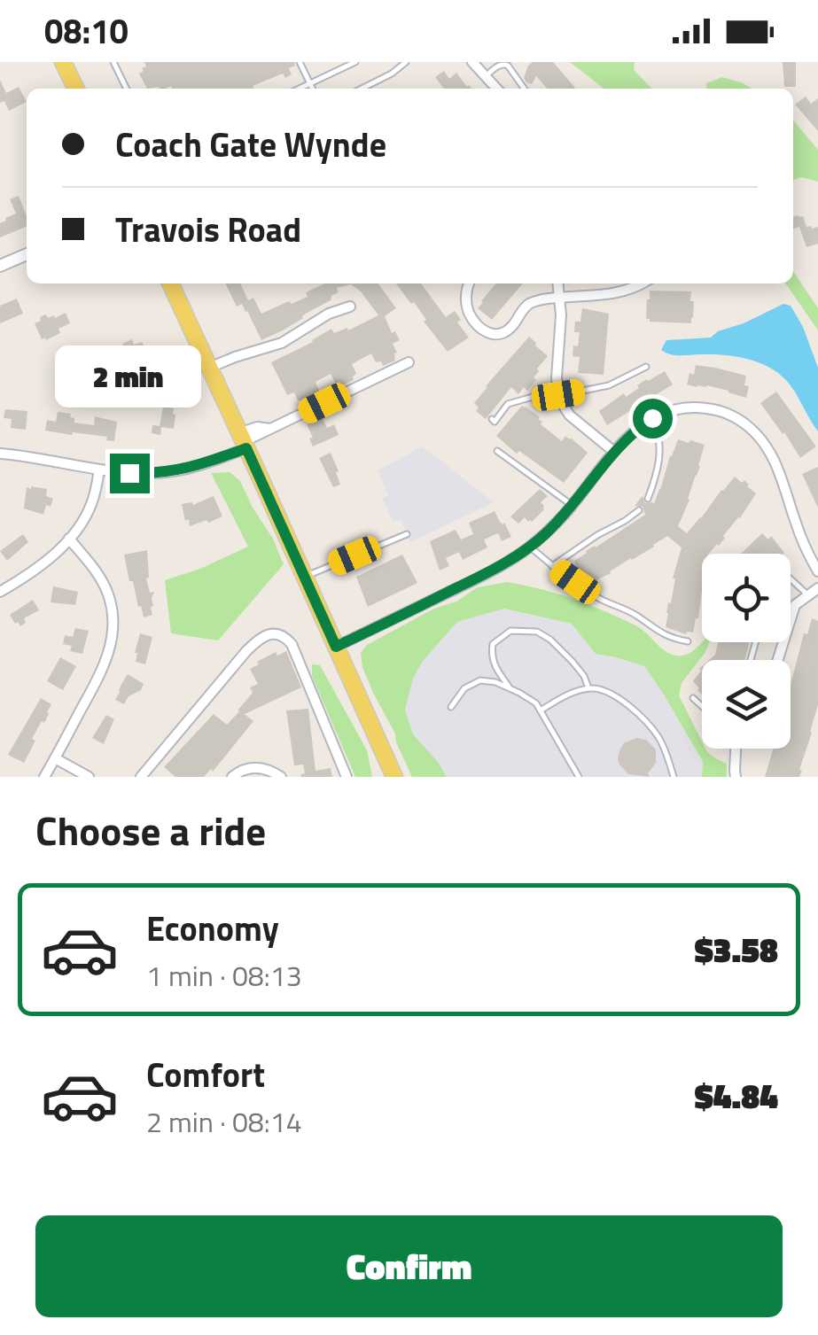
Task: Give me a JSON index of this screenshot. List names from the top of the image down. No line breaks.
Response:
{"page":{"status":"08:10","banner":["Coach Gate Wynde","Travois Road"],"bubble":"2 min","heading":"Choose a ride","list":[{"name":"Economy","note":"1 min · 08:13","value":"$3.58"},{"name":"Comfort","note":"2 min · 08:14","value":"$4.84"}],"buttons":"Confirm"}}
